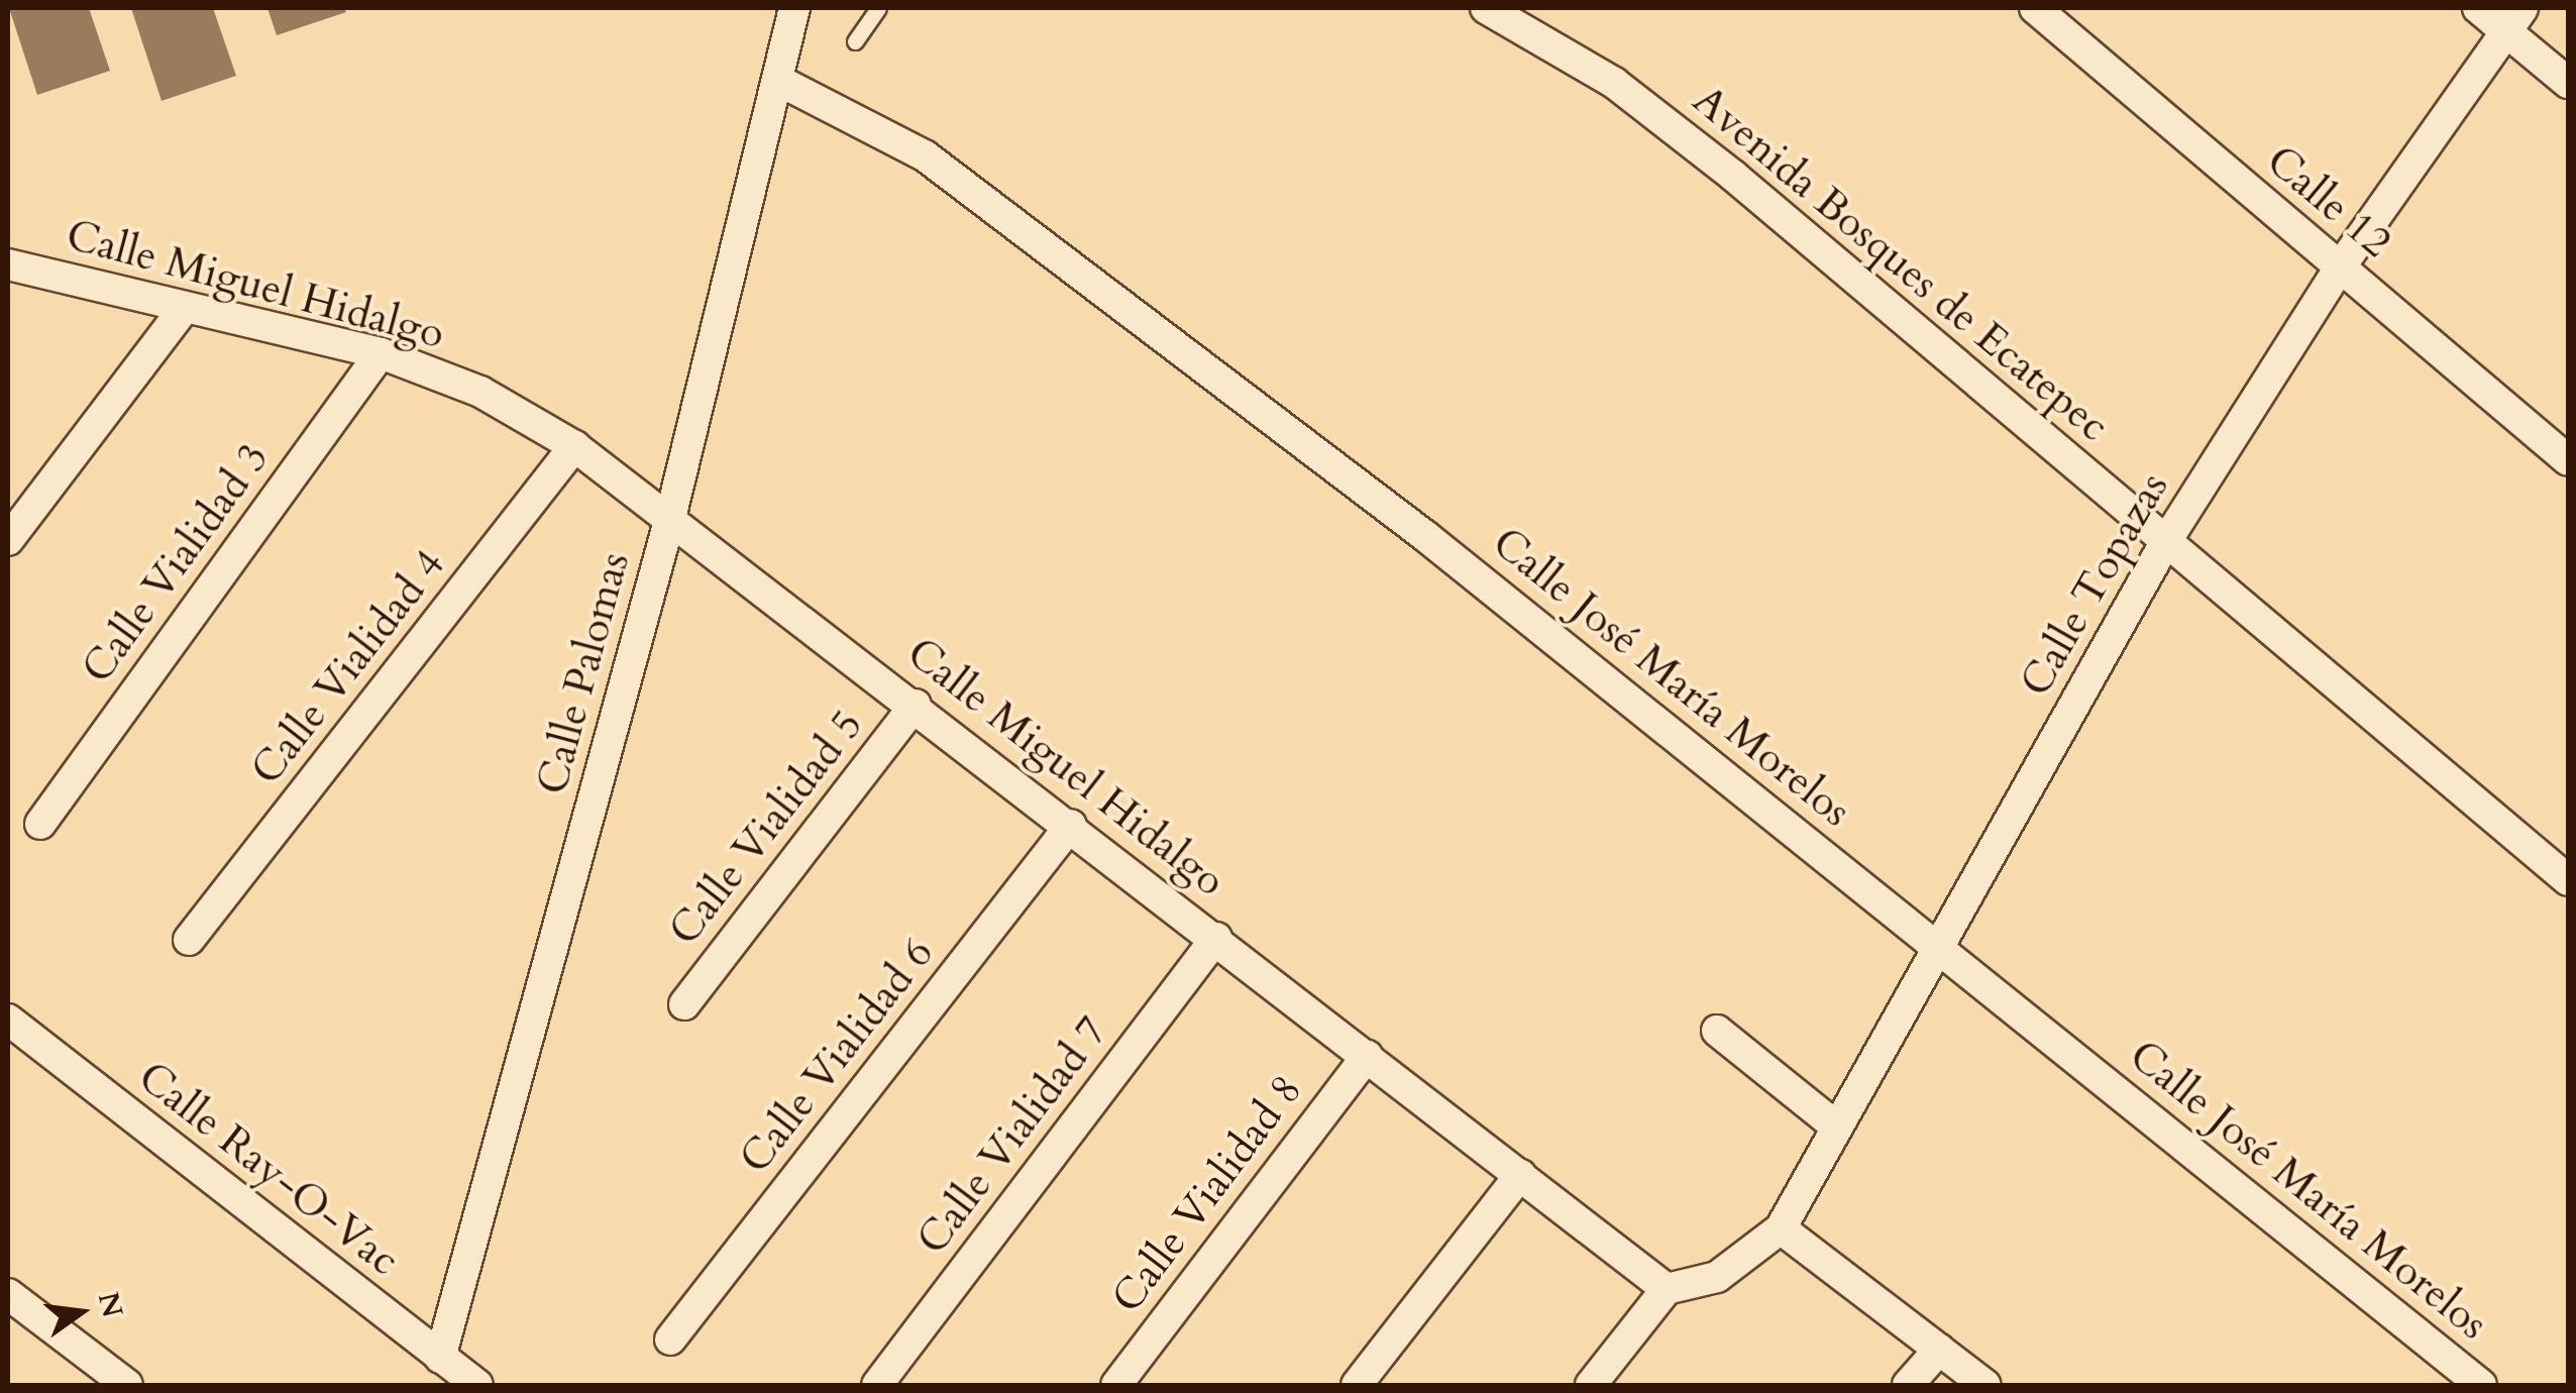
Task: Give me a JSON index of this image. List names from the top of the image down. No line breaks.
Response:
{"streets":{"street":["Calle 12","Avenida Bosques de Ecatepec","Calle Miguel Hidalgo","Calle Vialidad 3","Calle Topazas","Calle Vialidad 4","Calle Palomas","Calle José María Morelos","Calle Vialidad 5","Calle Vialidad 6","Calle Vialidad 7","Calle Ray-O-Vac","Calle Vialidad 8"]},"crossings":[["Calle 12","Calle Topazas"],["Avenida Bosques de Ecatepec","Calle Topazas"],["Calle Miguel Hidalgo","Calle Vialidad 3"],["Calle Miguel Hidalgo","Calle Vialidad 4"],["Calle Miguel Hidalgo","Calle Palomas"],["Calle Miguel Hidalgo","Calle Vialidad 5"],["Calle Miguel Hidalgo","Calle Vialidad 6"],["Calle Miguel Hidalgo","Calle Vialidad 7"],["Calle Miguel Hidalgo","Calle Vialidad 8"],["Calle Topazas","Calle José María Morelos"],["Calle Palomas","Calle José María Morelos"],["Calle Palomas","Calle Ray-O-Vac"]],"north":"right"}
